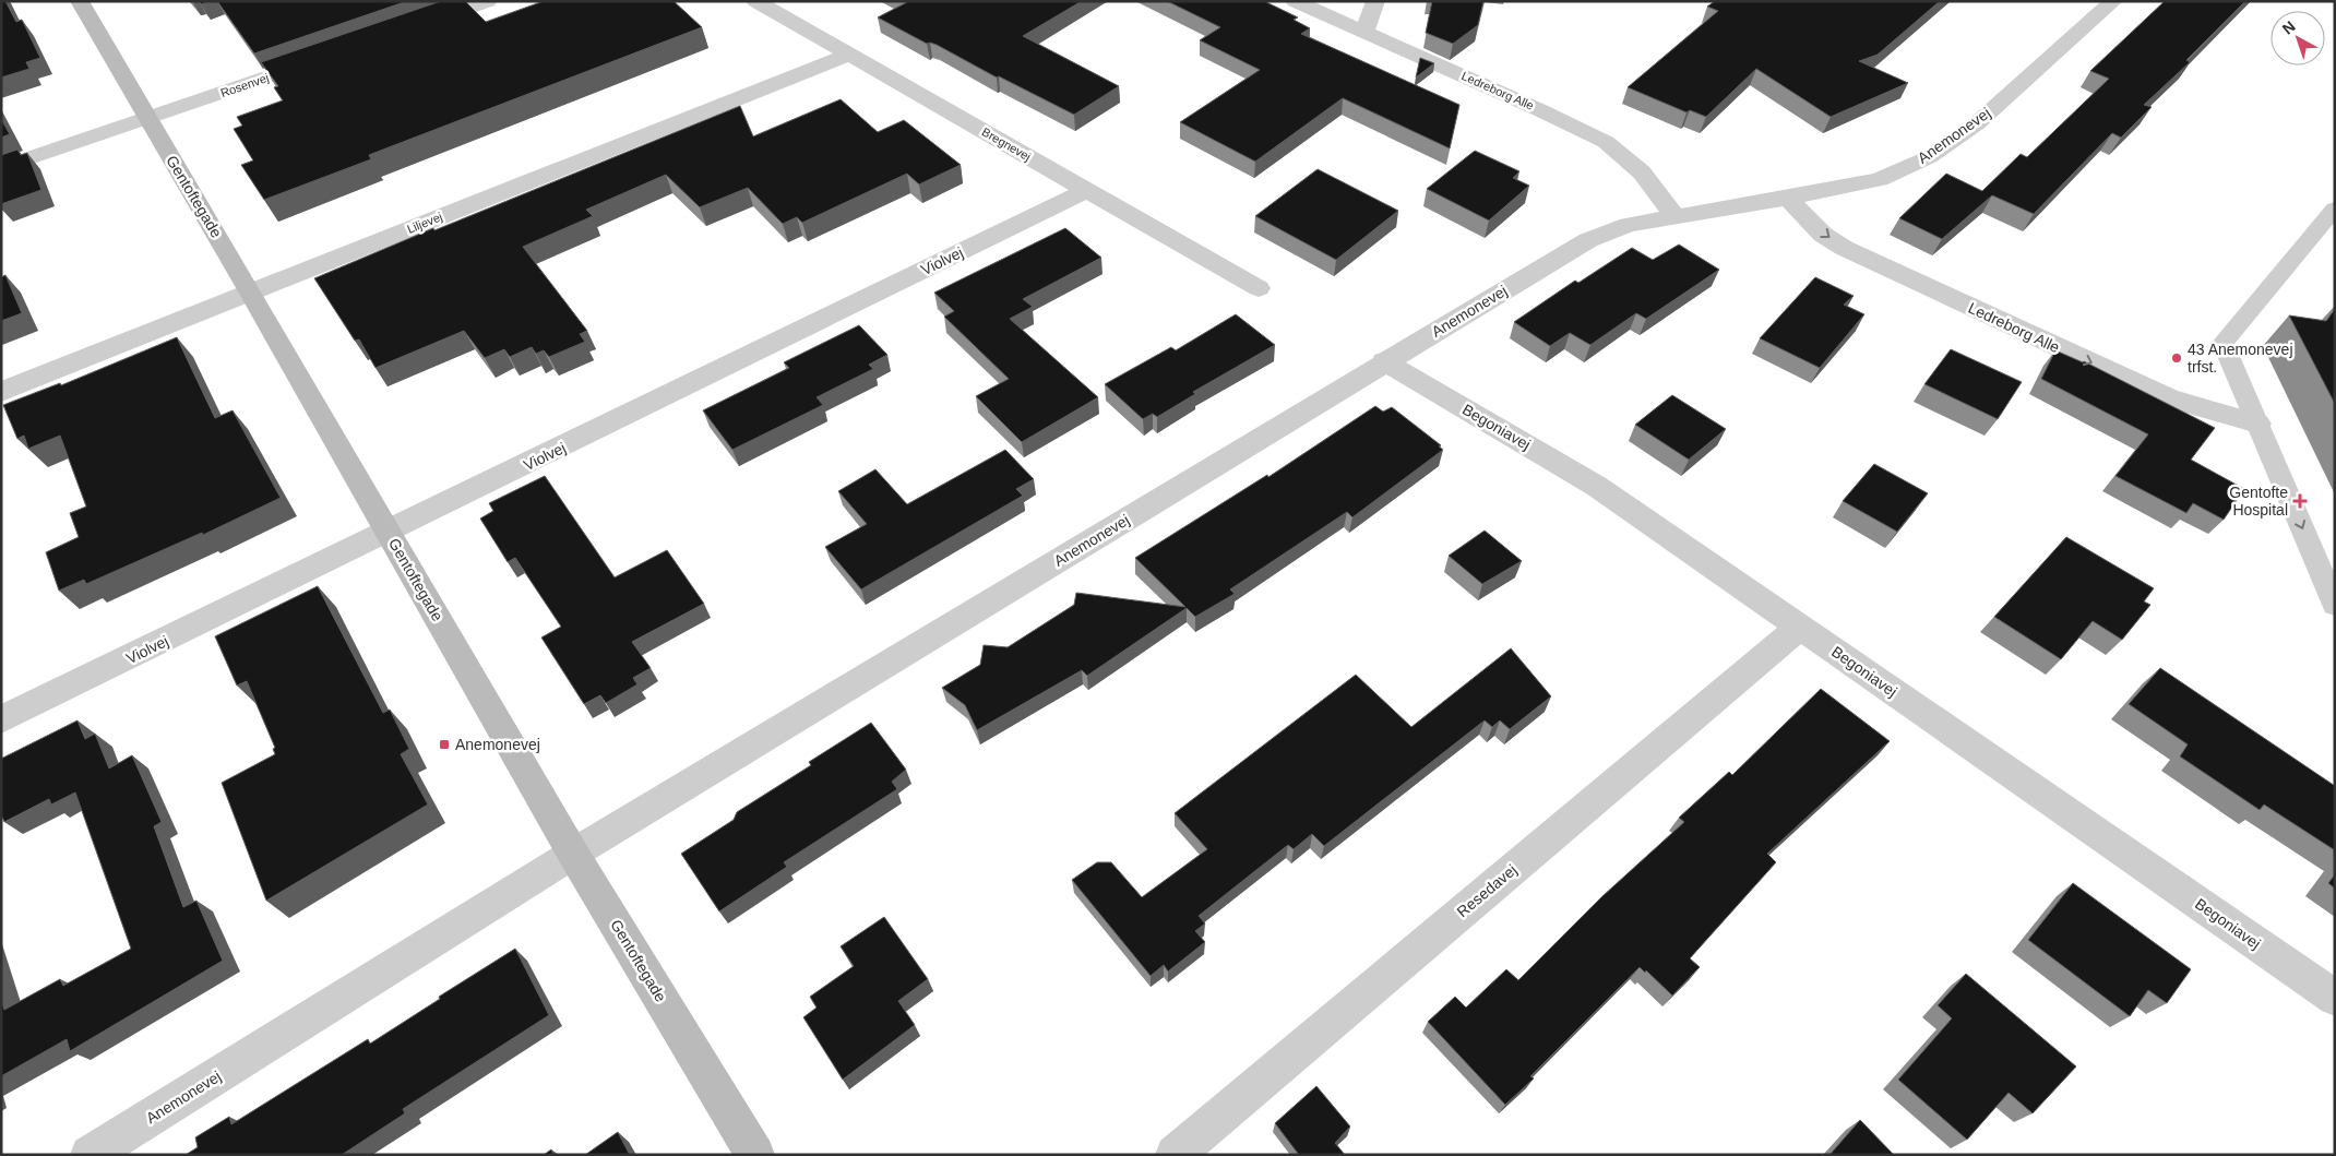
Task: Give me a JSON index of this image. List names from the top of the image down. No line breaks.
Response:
{"streets":{"street":["Rosenvej","Ledreborg Alle","Anemonevej","Bregnevej","Gentoftegade","Liljevej","Violvej","Begoniavej","Resedavej"]},"crossings":[["Rosenvej","Gentoftegade"],["Ledreborg Alle","Anemonevej"],["Anemonevej","Gentoftegade"],["Anemonevej","Begoniavej"],["Bregnevej","Liljevej"],["Bregnevej","Violvej"],["Gentoftegade","Liljevej"],["Gentoftegade","Violvej"],["Begoniavej","Resedavej"]],"one_way":["Ledreborg Alle"],"places":{"other":["43 Anemonevej trfst."],"health":["Gentofte Hospital"],"transit":["Anemonevej"]},"north":"top left"}
